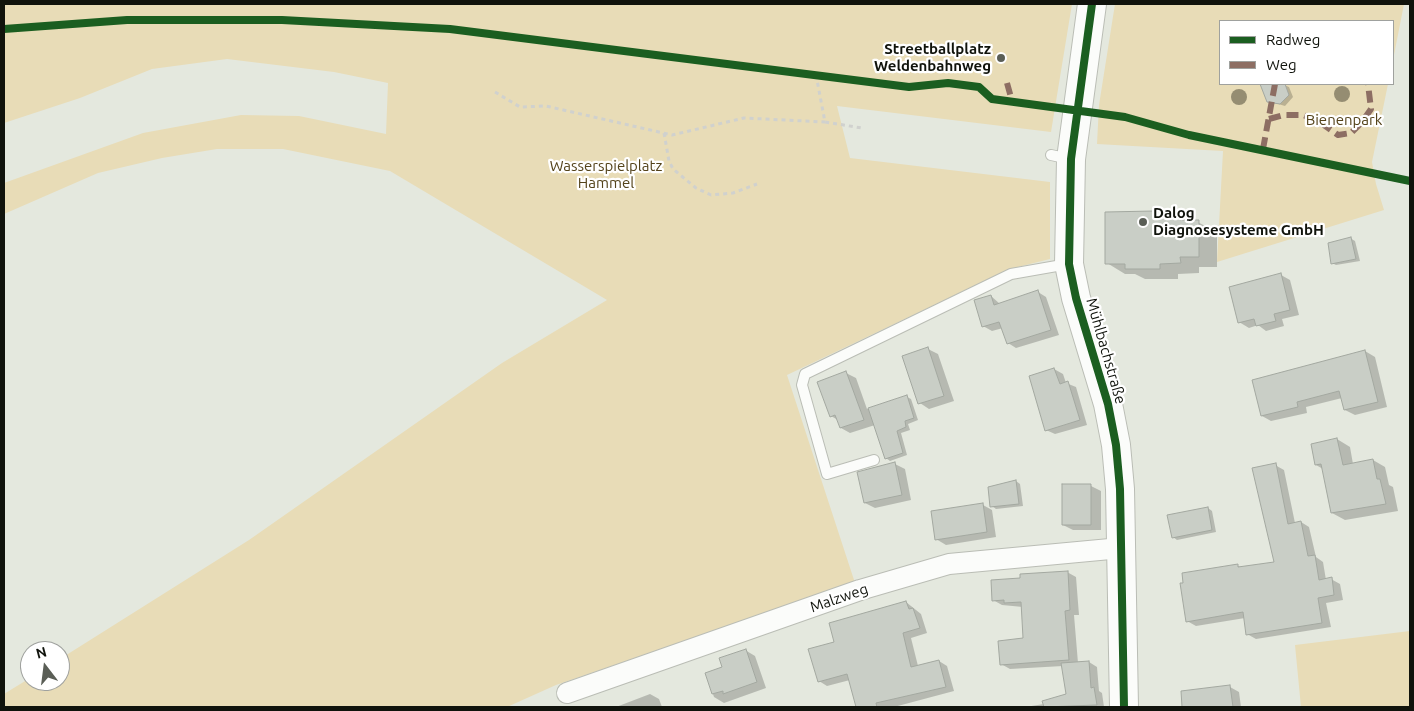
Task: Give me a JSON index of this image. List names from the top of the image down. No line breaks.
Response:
{"streets":{"street":["Mühlbachstraße","Malzweg"]},"crossings":[["Mühlbachstraße","Malzweg"]],"parks":["Bienenpark","Wasserspielplatz Hammel"],"places":["Streetballplatz Weldenbahnweg","Dalog Diagnosesysteme GmbH"],"legend":["Radweg","Weg"],"north":"top"}
